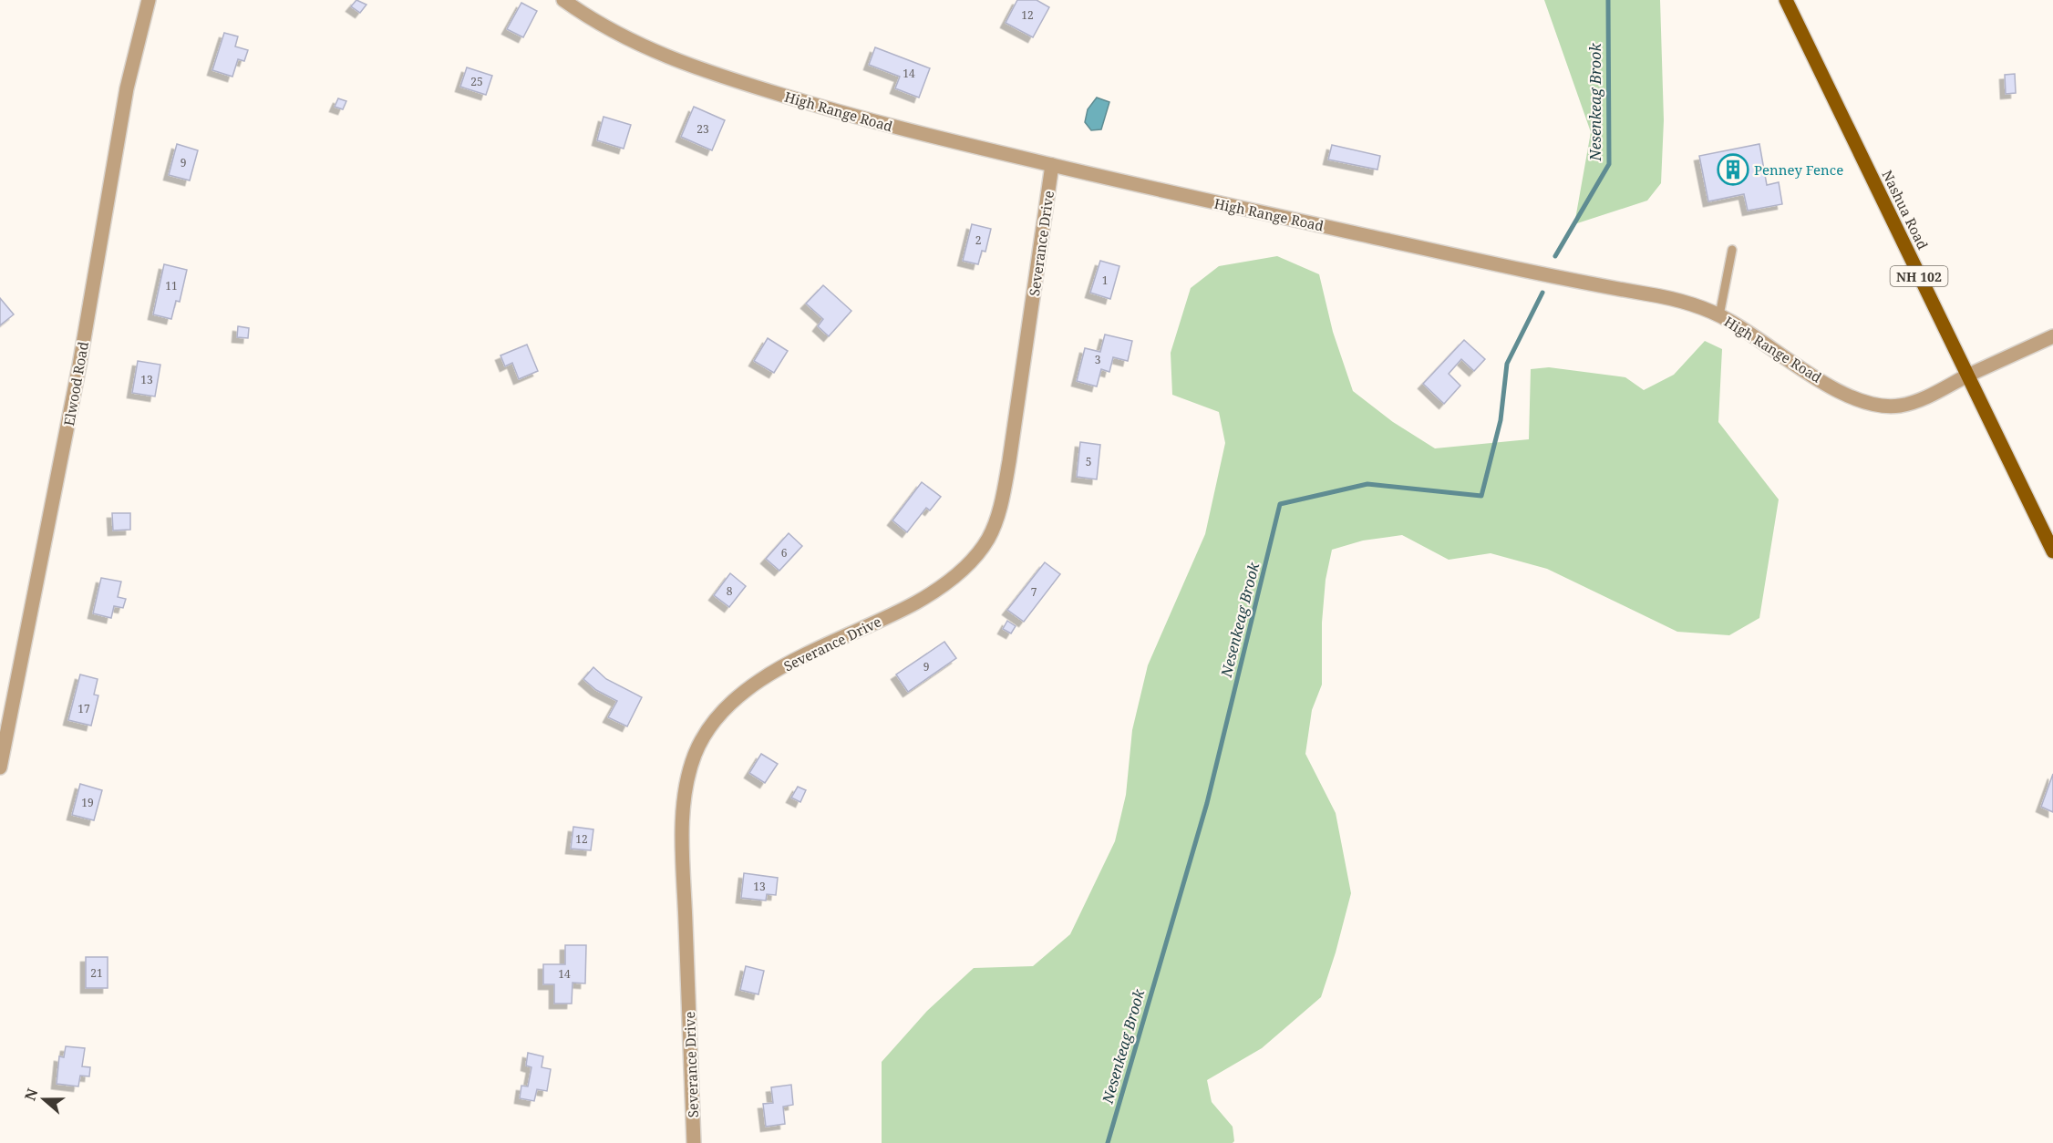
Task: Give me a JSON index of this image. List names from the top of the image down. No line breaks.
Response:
{"streets":{"main road":["Nashua Road","NH 102"],"street":["High Range Road","Severance Drive","Elwood Road"]},"crossings":[["High Range Road","Nashua Road"],["High Range Road","Severance Drive"]],"water":["Nesenkeag Brook"],"places":{"building":["Penney Fence"]},"house_numbers":["12","14","25","23","9","2","1","11","3","13","5","6","8","7","9","17","19","12","13","21","14"],"north":"left"}
